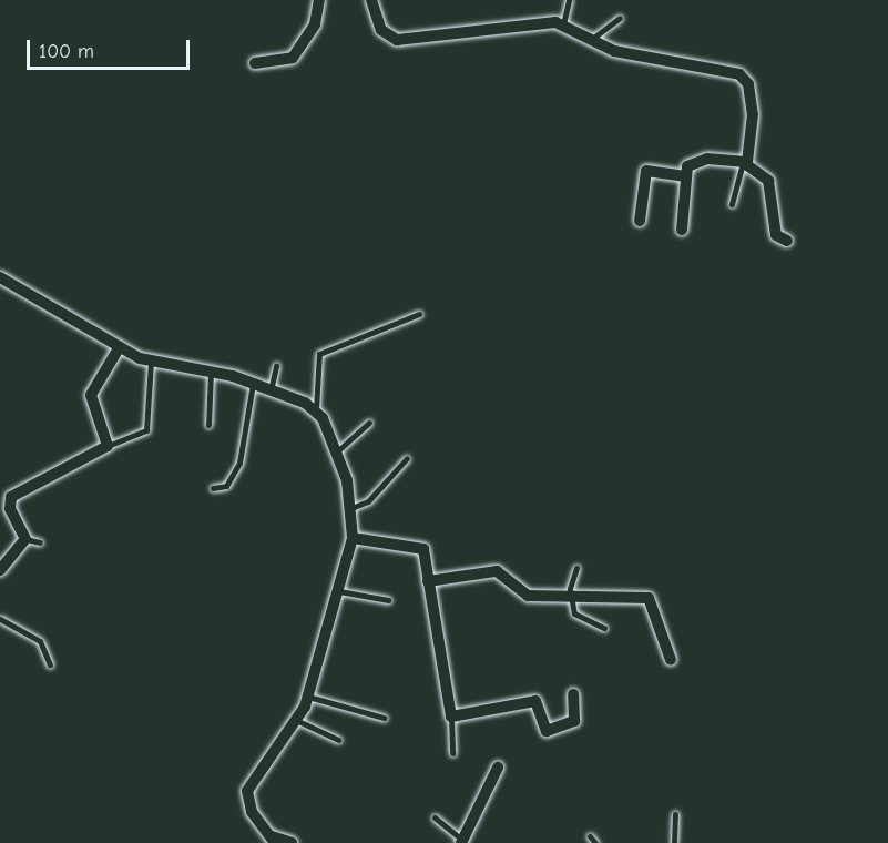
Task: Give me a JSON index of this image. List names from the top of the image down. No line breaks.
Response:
{"scale_bar":"100 m"}
